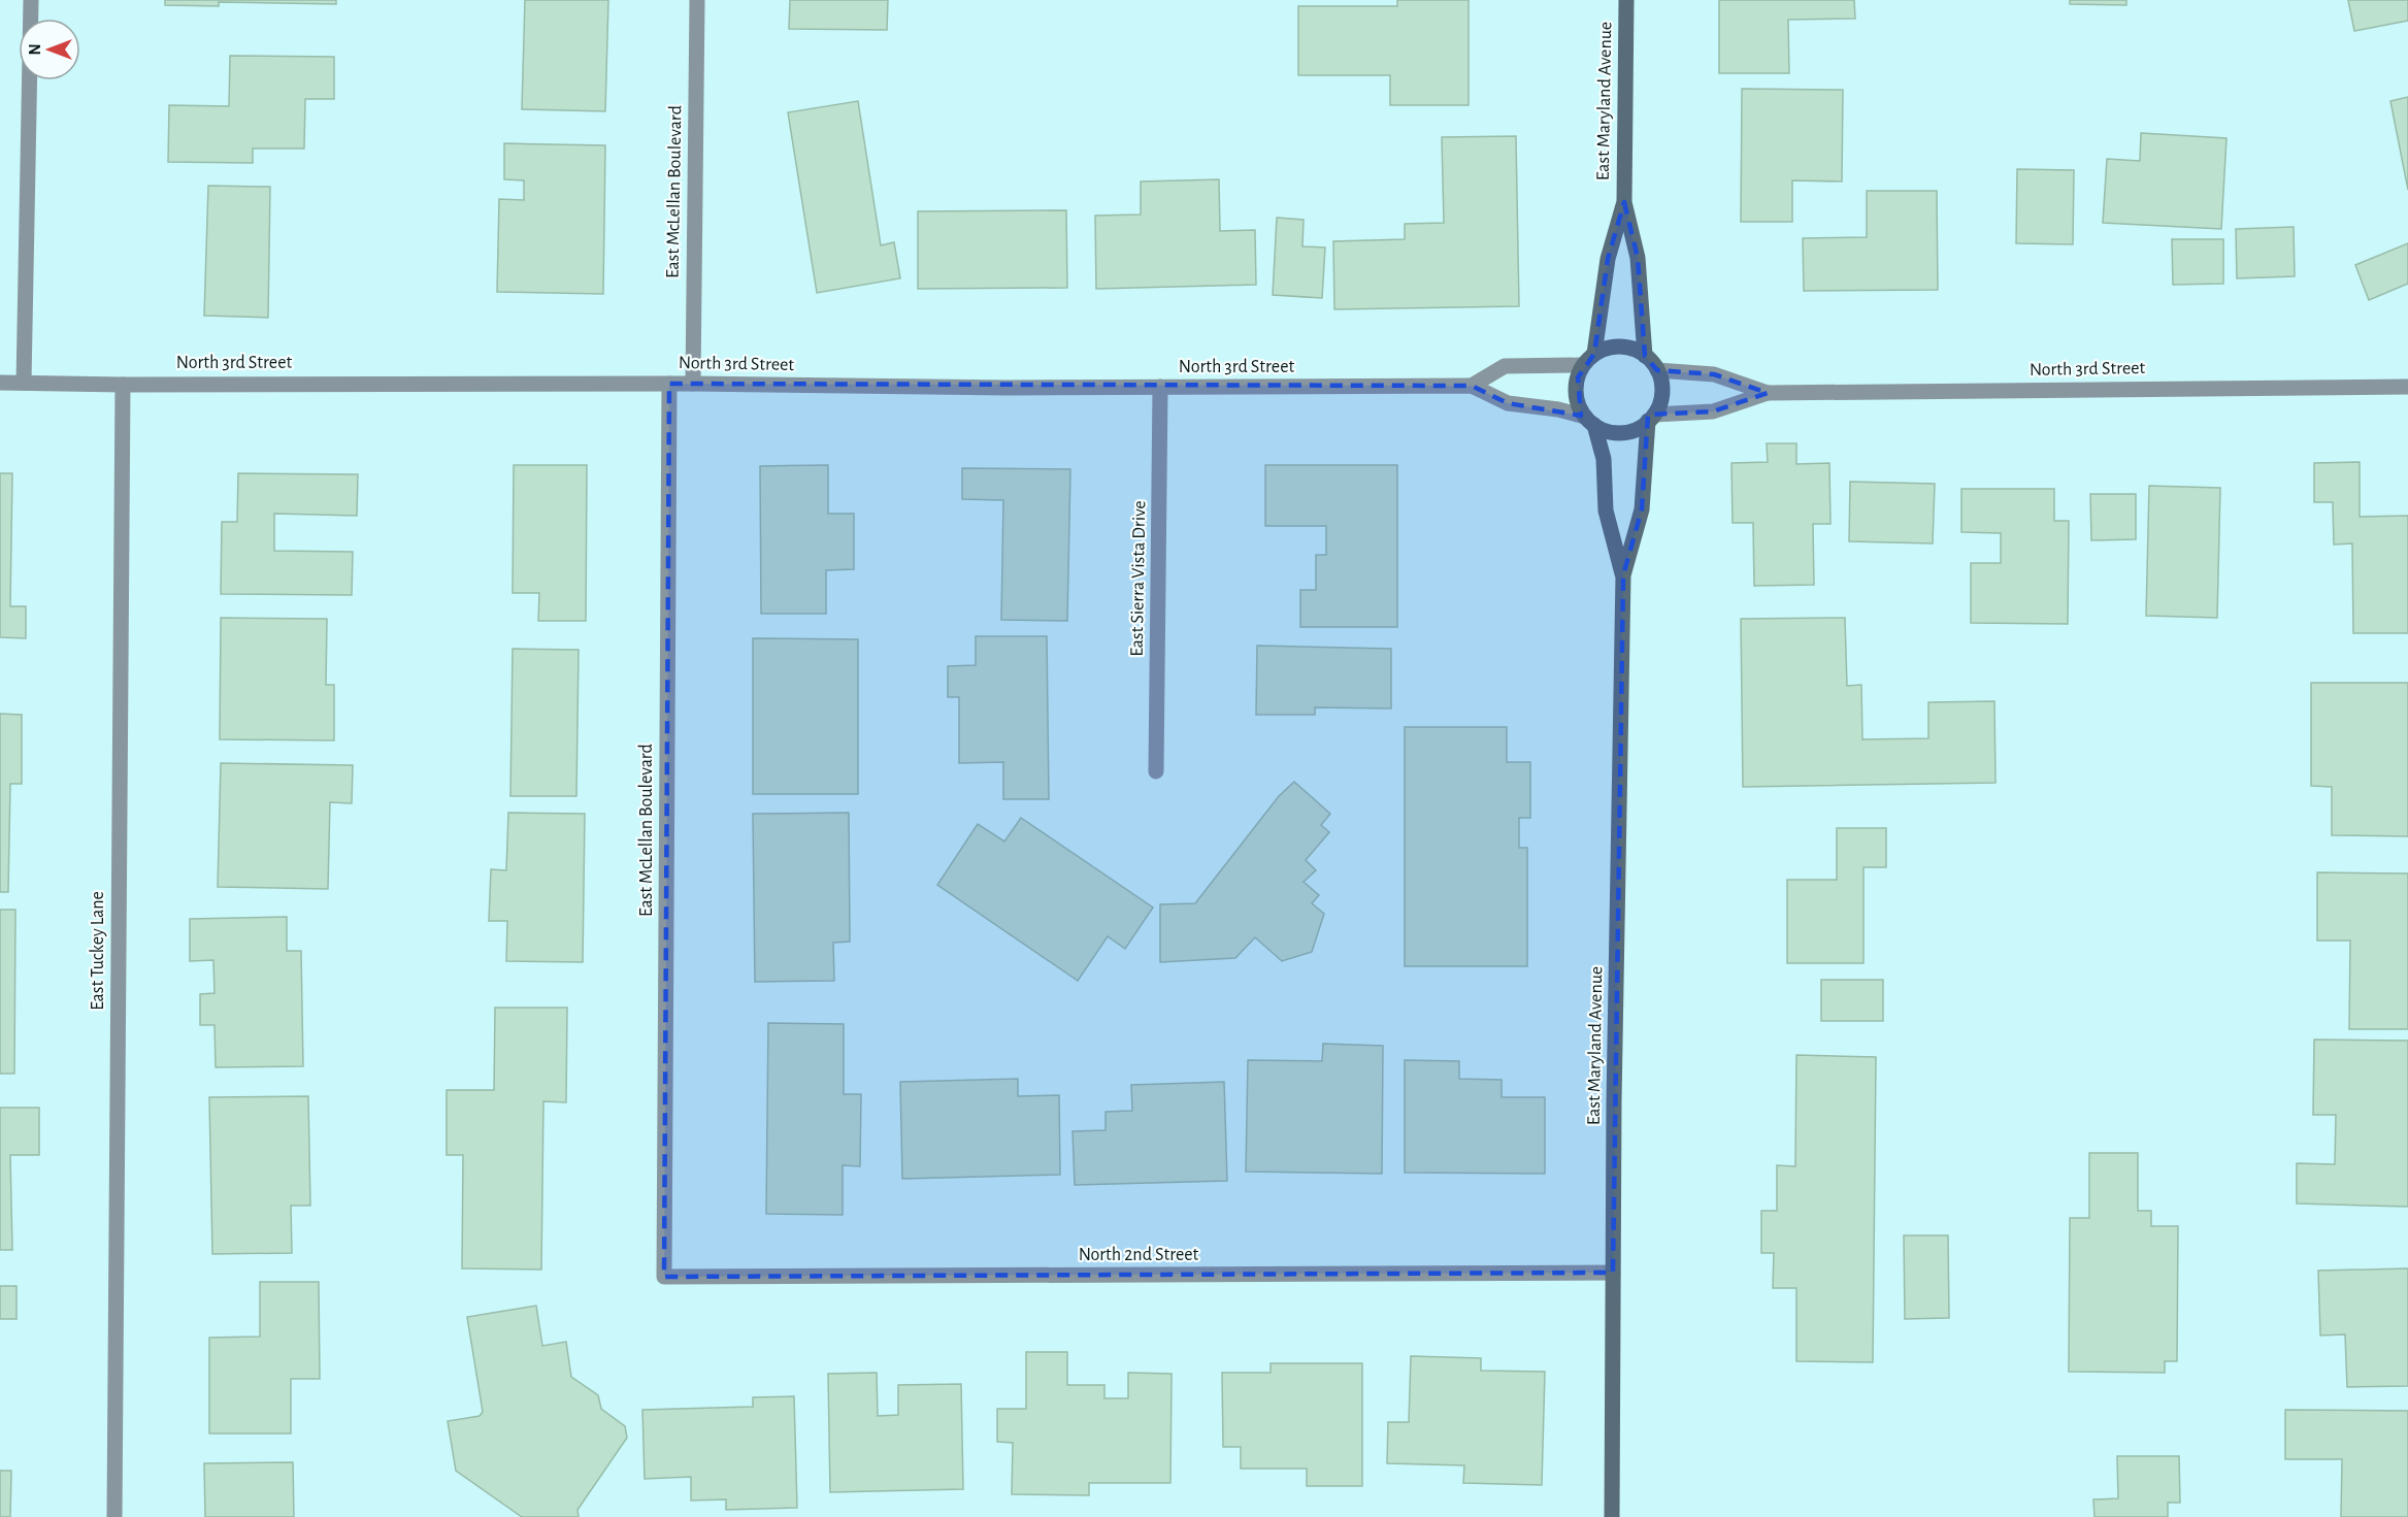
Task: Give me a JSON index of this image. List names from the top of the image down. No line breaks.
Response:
{"streets":{"street":["East Maryland Avenue","East McLellan Boulevard","North 3rd Street","East Sierra Vista Drive","East Tuckey Lane","North 2nd Street"]},"crossings":[["East Maryland Avenue","North 3rd Street"],["East Maryland Avenue","North 2nd Street"],["East McLellan Boulevard","North 3rd Street"],["East McLellan Boulevard","North 2nd Street"],["North 3rd Street","East Sierra Vista Drive"],["North 3rd Street","East Tuckey Lane"]],"north":"left"}
